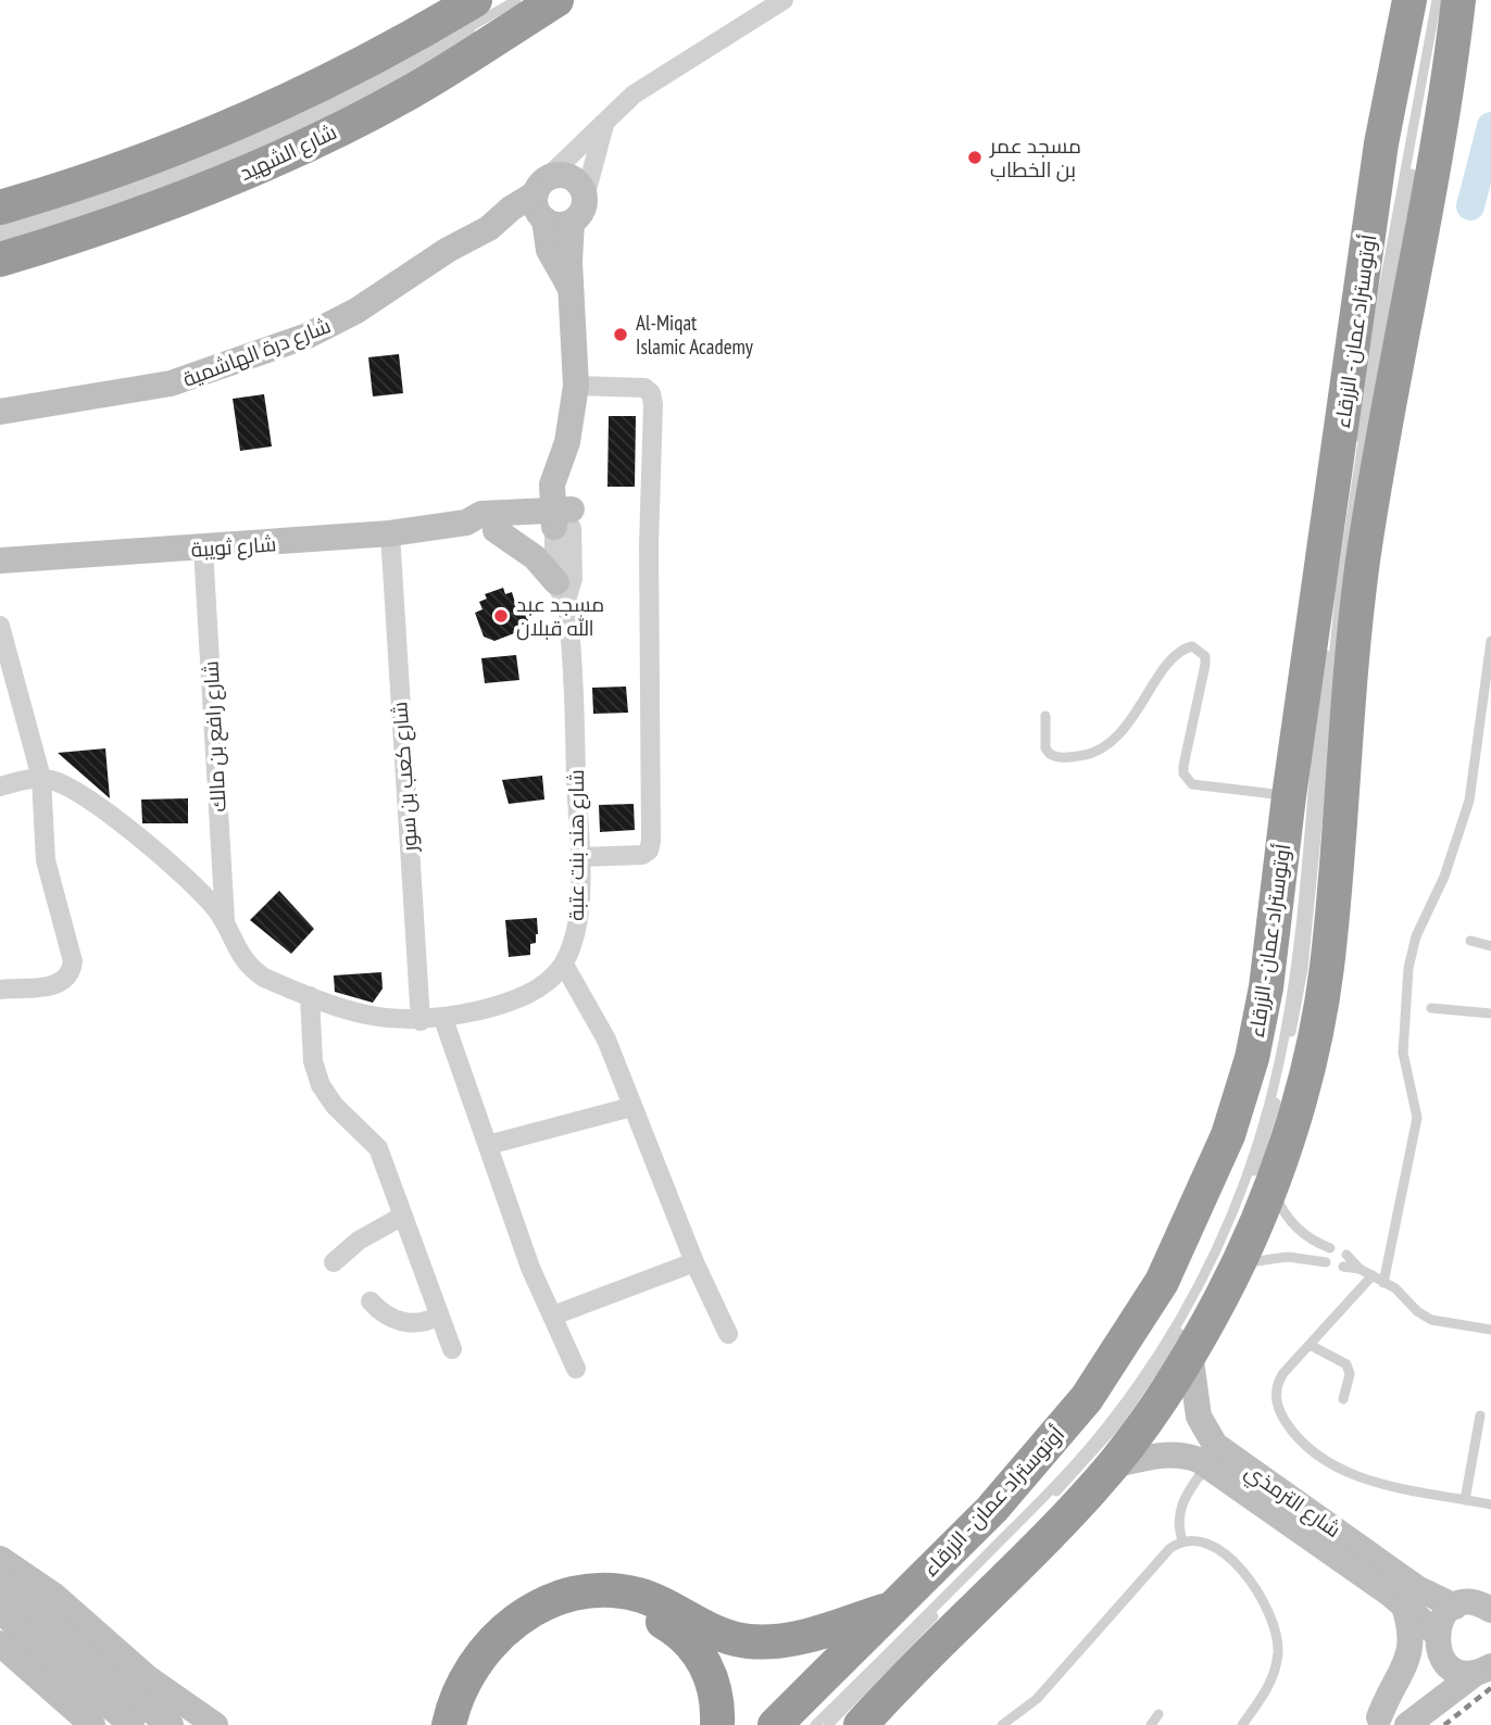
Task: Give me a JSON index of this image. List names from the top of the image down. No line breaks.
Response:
{"streets":{"highway":["شارع الشهيد","أوتوستراد عمان - الزرقاء"],"main road":["شارع درة الهاشمية","شارع ثويبة","شارع هند بنت عتبة","شارع الترمذي"],"street":["شارع رافع بن مالك","شارع كعب بن سور"]},"crossings":[["أوتوستراد عمان - الزرقاء","شارع الترمذي"],["شارع درة الهاشمية","شارع هند بنت عتبة"],["شارع ثويبة","شارع رافع بن مالك"],["شارع ثويبة","شارع كعب بن سور"],["شارع ثويبة","شارع هند بنت عتبة"]],"places":["مسجد عمر بن الخطاب","Al-Miqat Islamic Academy","مسجد عبد الله قبلان"]}
